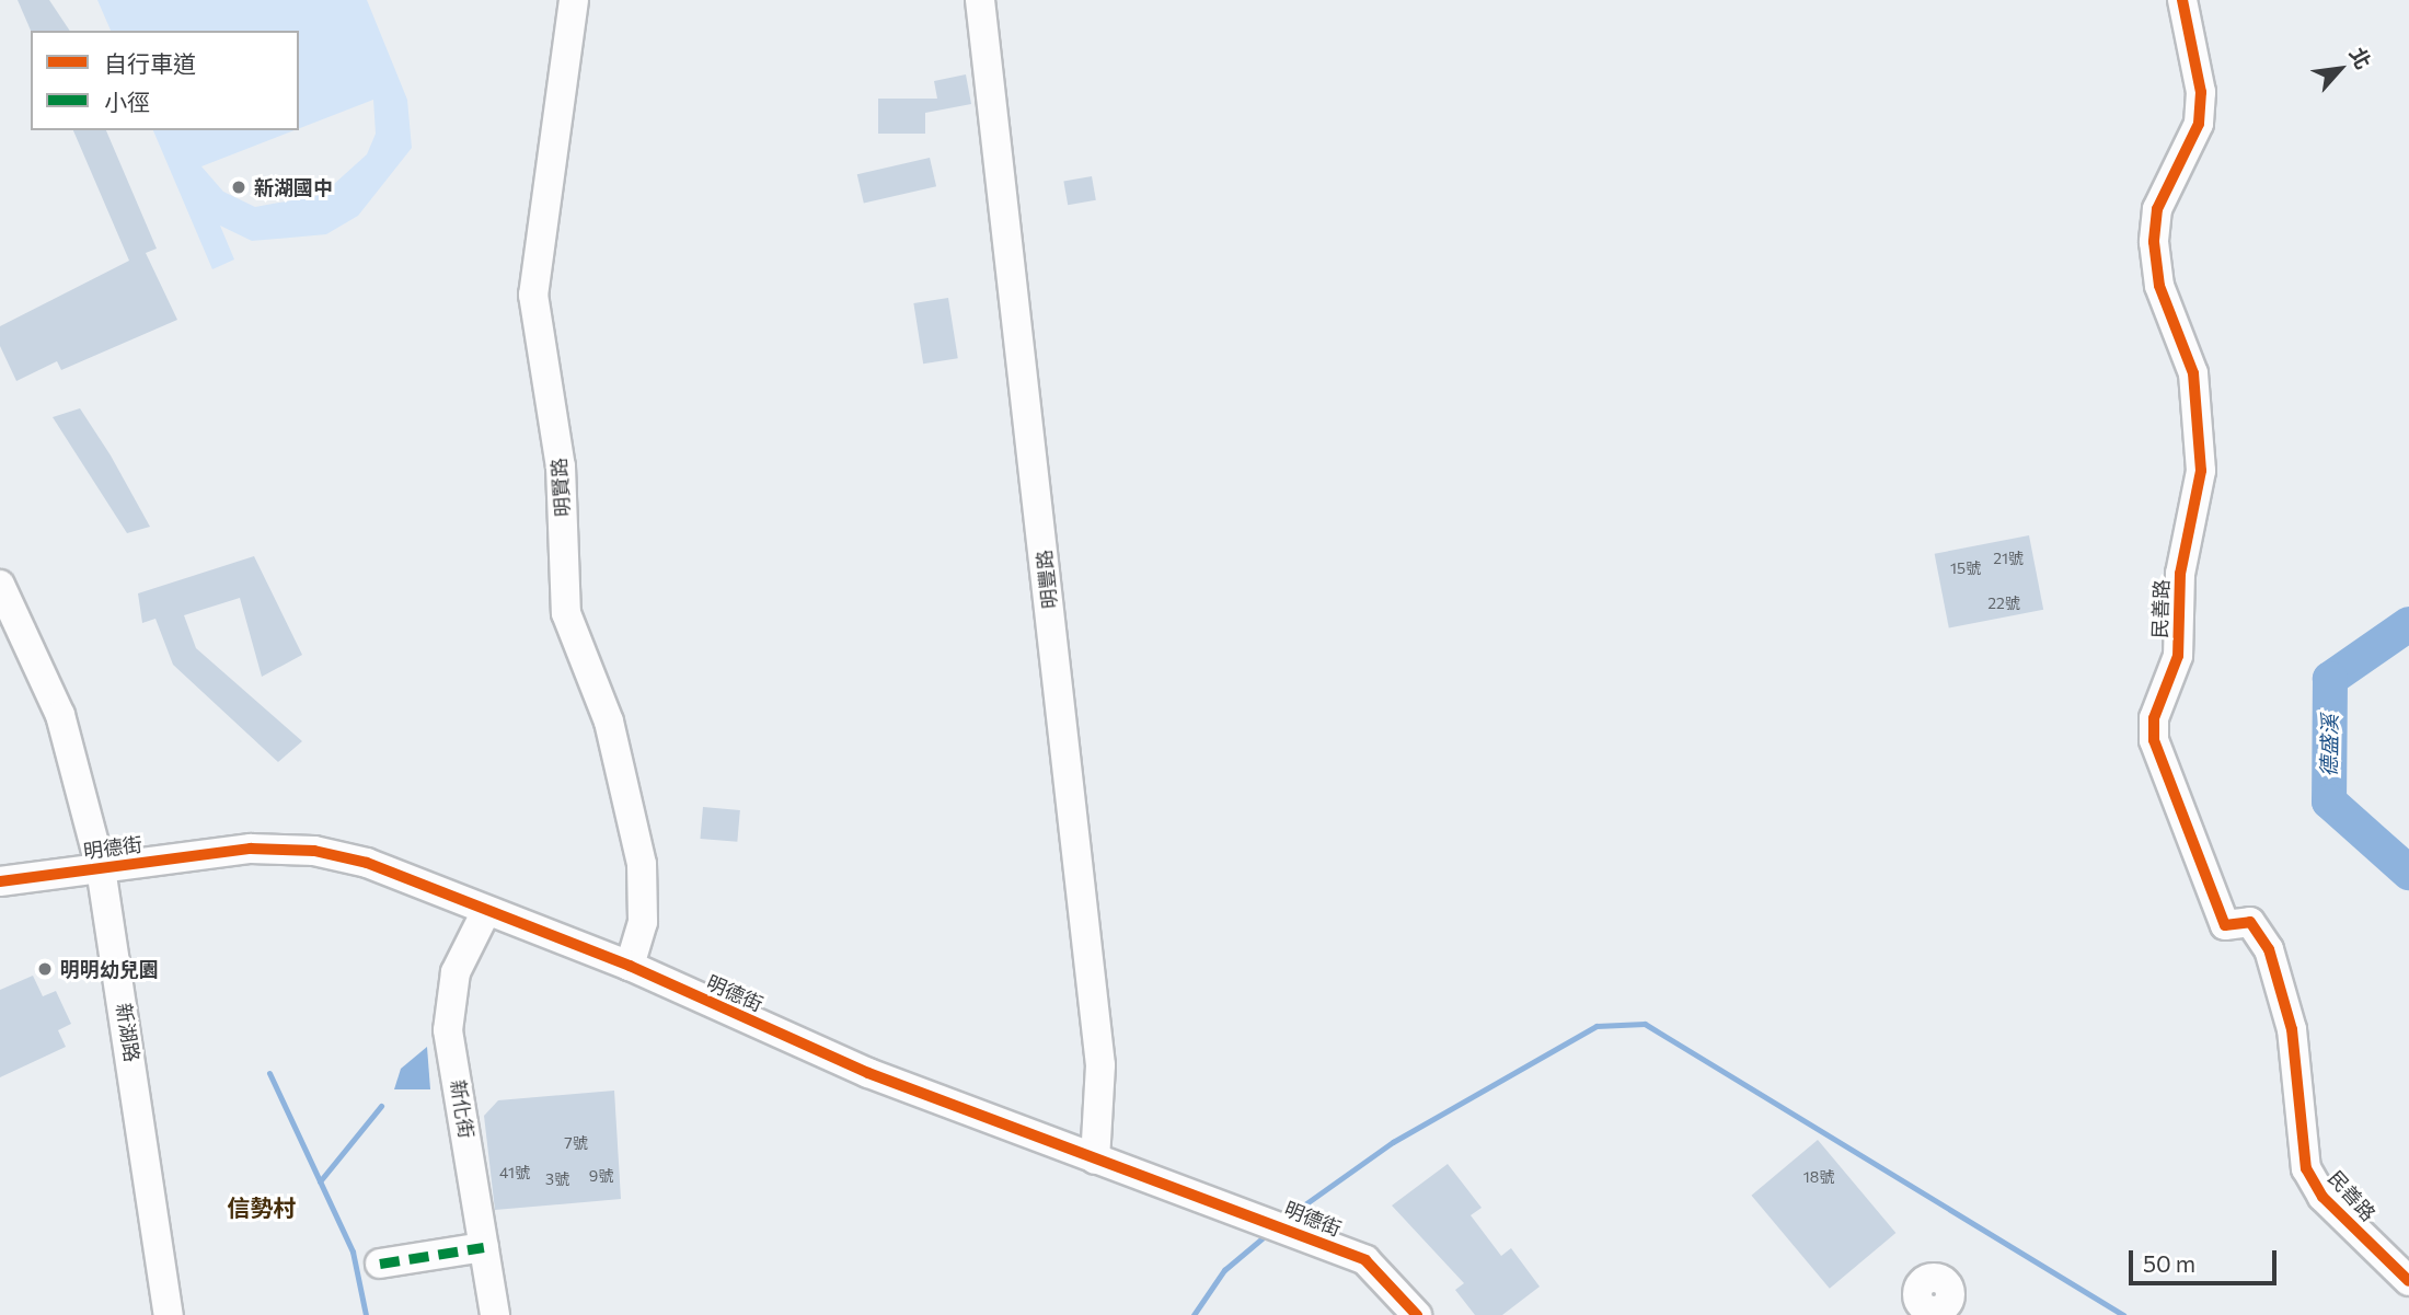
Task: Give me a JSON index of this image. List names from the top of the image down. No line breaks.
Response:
{"streets":{"street":["明賢路","明豐路","民善路","明德街","新湖路","新化街"]},"crossings":[["明賢路","明德街"],["明豐路","明德街"],["明德街","新湖路"],["明德街","新化街"]],"districts":["信勢村"],"water":["德盛溪"],"places":["新湖國中","明明幼兒園"],"house_numbers":["21號","15號","22號","7號","41號","9號","18號","3號"],"legend":["自行車道","小徑"],"scale_bar":"50 m","north":"top right"}
